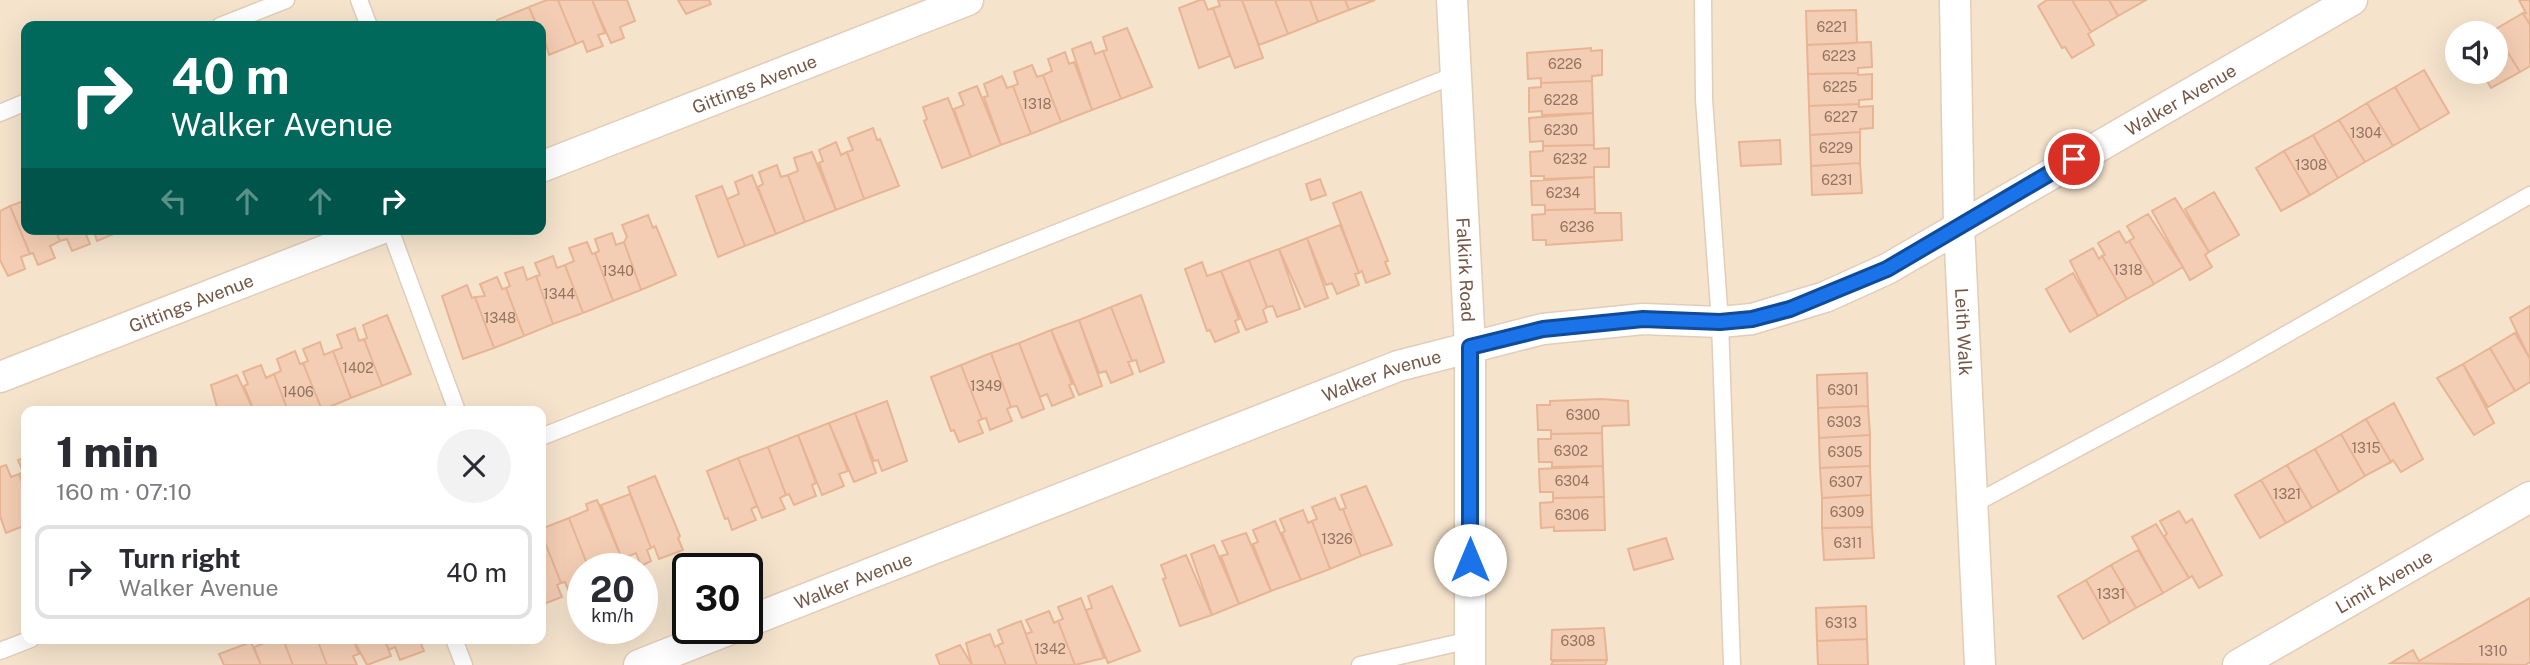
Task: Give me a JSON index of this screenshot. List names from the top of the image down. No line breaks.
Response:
{"streets":{"street":["Gittings Avenue","Walker Avenue","Falkirk Road","Leith Walk","Limit Avenue"]},"crossings":[["Walker Avenue","Falkirk Road"],["Walker Avenue","Leith Walk"]],"house_numbers":["6221","6223","6226","6225","6228","1318","6227","6230","1304","6229","6232","1308","6231","6234","6236","1318","1340","1344","1348","1402","1349","6301","1406","6300","6303","1315","6302","6305","6304","6307","1321","6309","6306","1326","6311","1331","6313","6308","1342","1310"],"page":{"turn":["40 m","Walker Avenue"],"heading":["1 min","160 m · 07:10"],"list":[{"name":"Turn right","note":"Walker Avenue","value":"40 m"}],"speed":"20 km/h","limit":"30"}}
